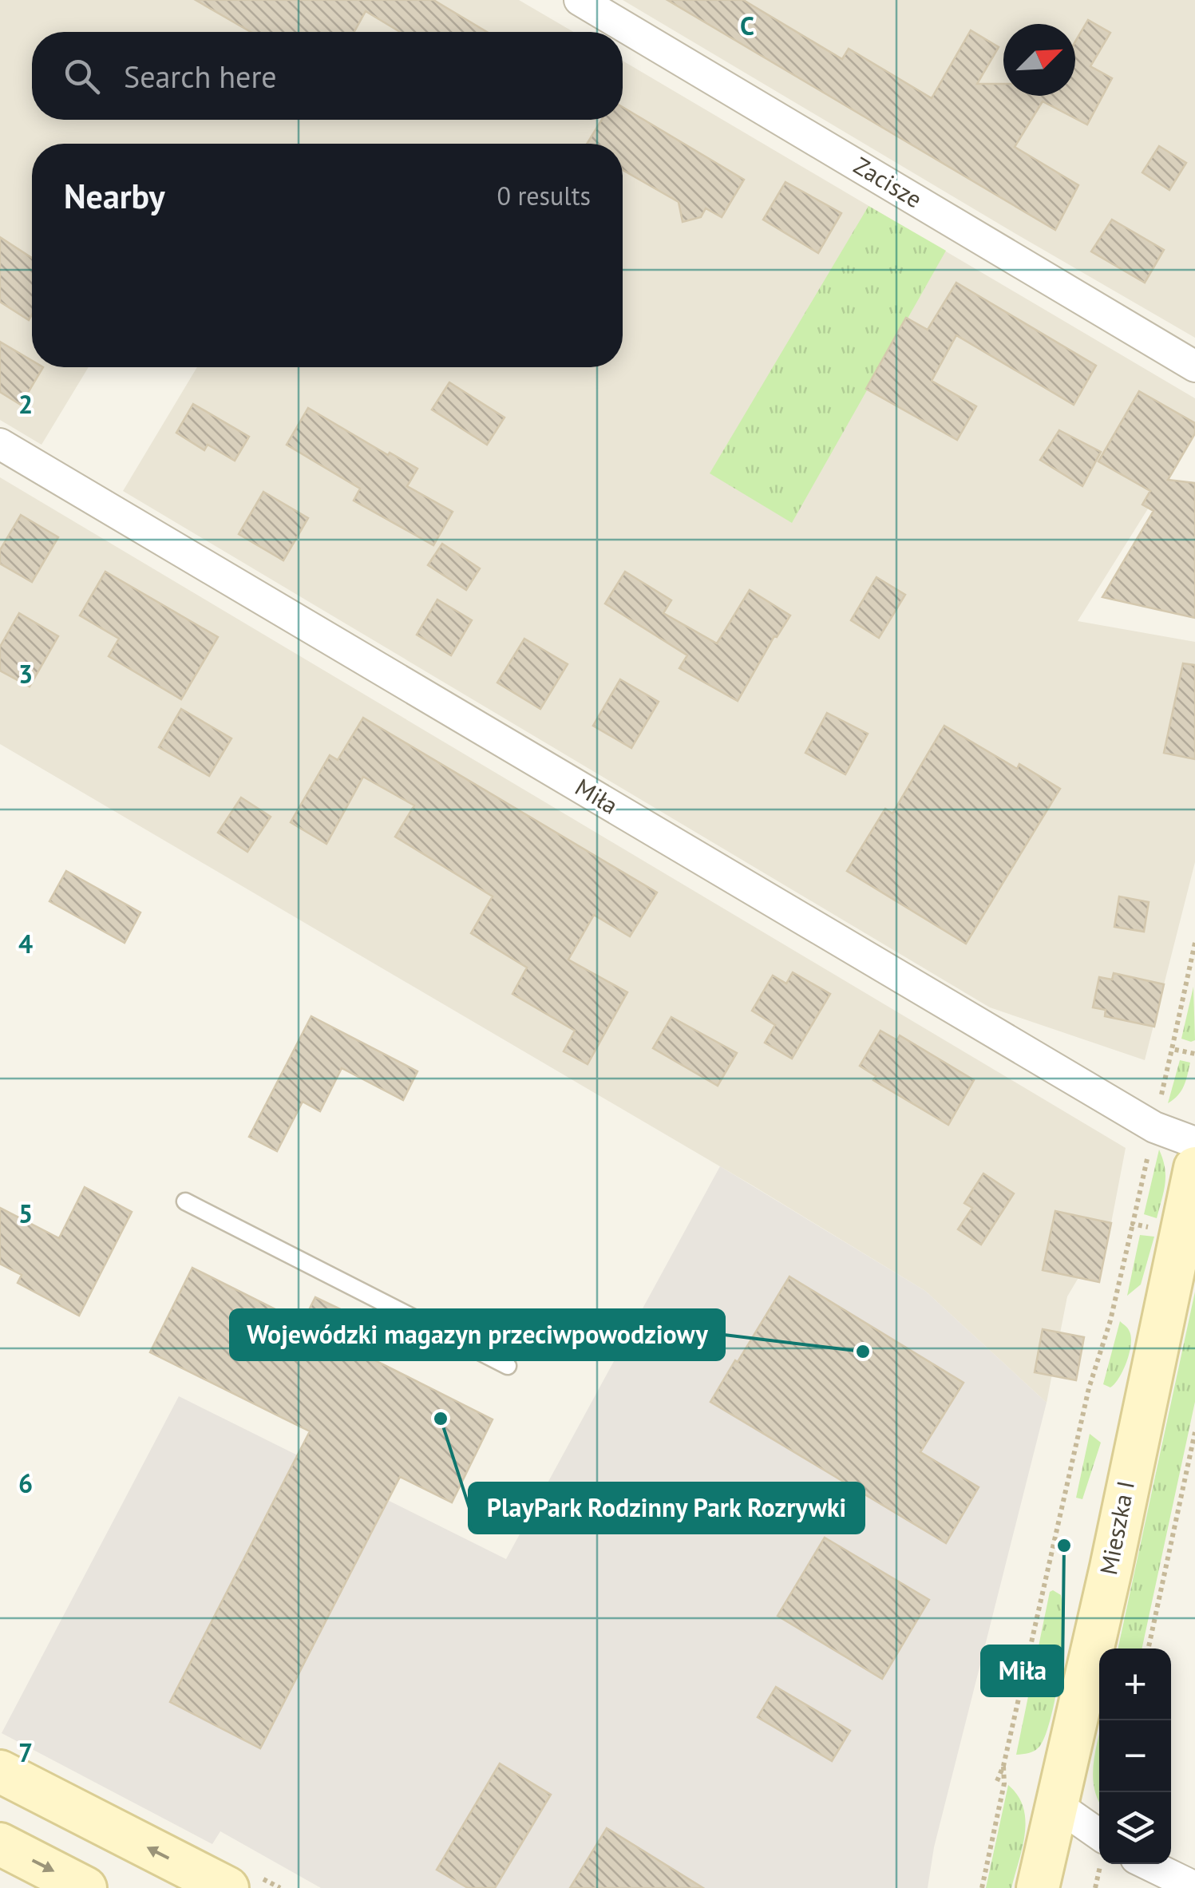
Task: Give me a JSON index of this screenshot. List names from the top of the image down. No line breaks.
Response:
{"streets":{"street":["Zacisze","Miła","Mieszka I"]},"places":["Wojewódzki magazyn przeciwpowodziowy","PlayPark Rodzinny Park Rozrywki","Miła"],"north":"top right","page":{"search":"Search here","heading":["Nearby","0 results"],"map_buttons":["+","−"]},"grid":{"columns":["C"],"rows":["2","3","4","5","6","7"]}}
